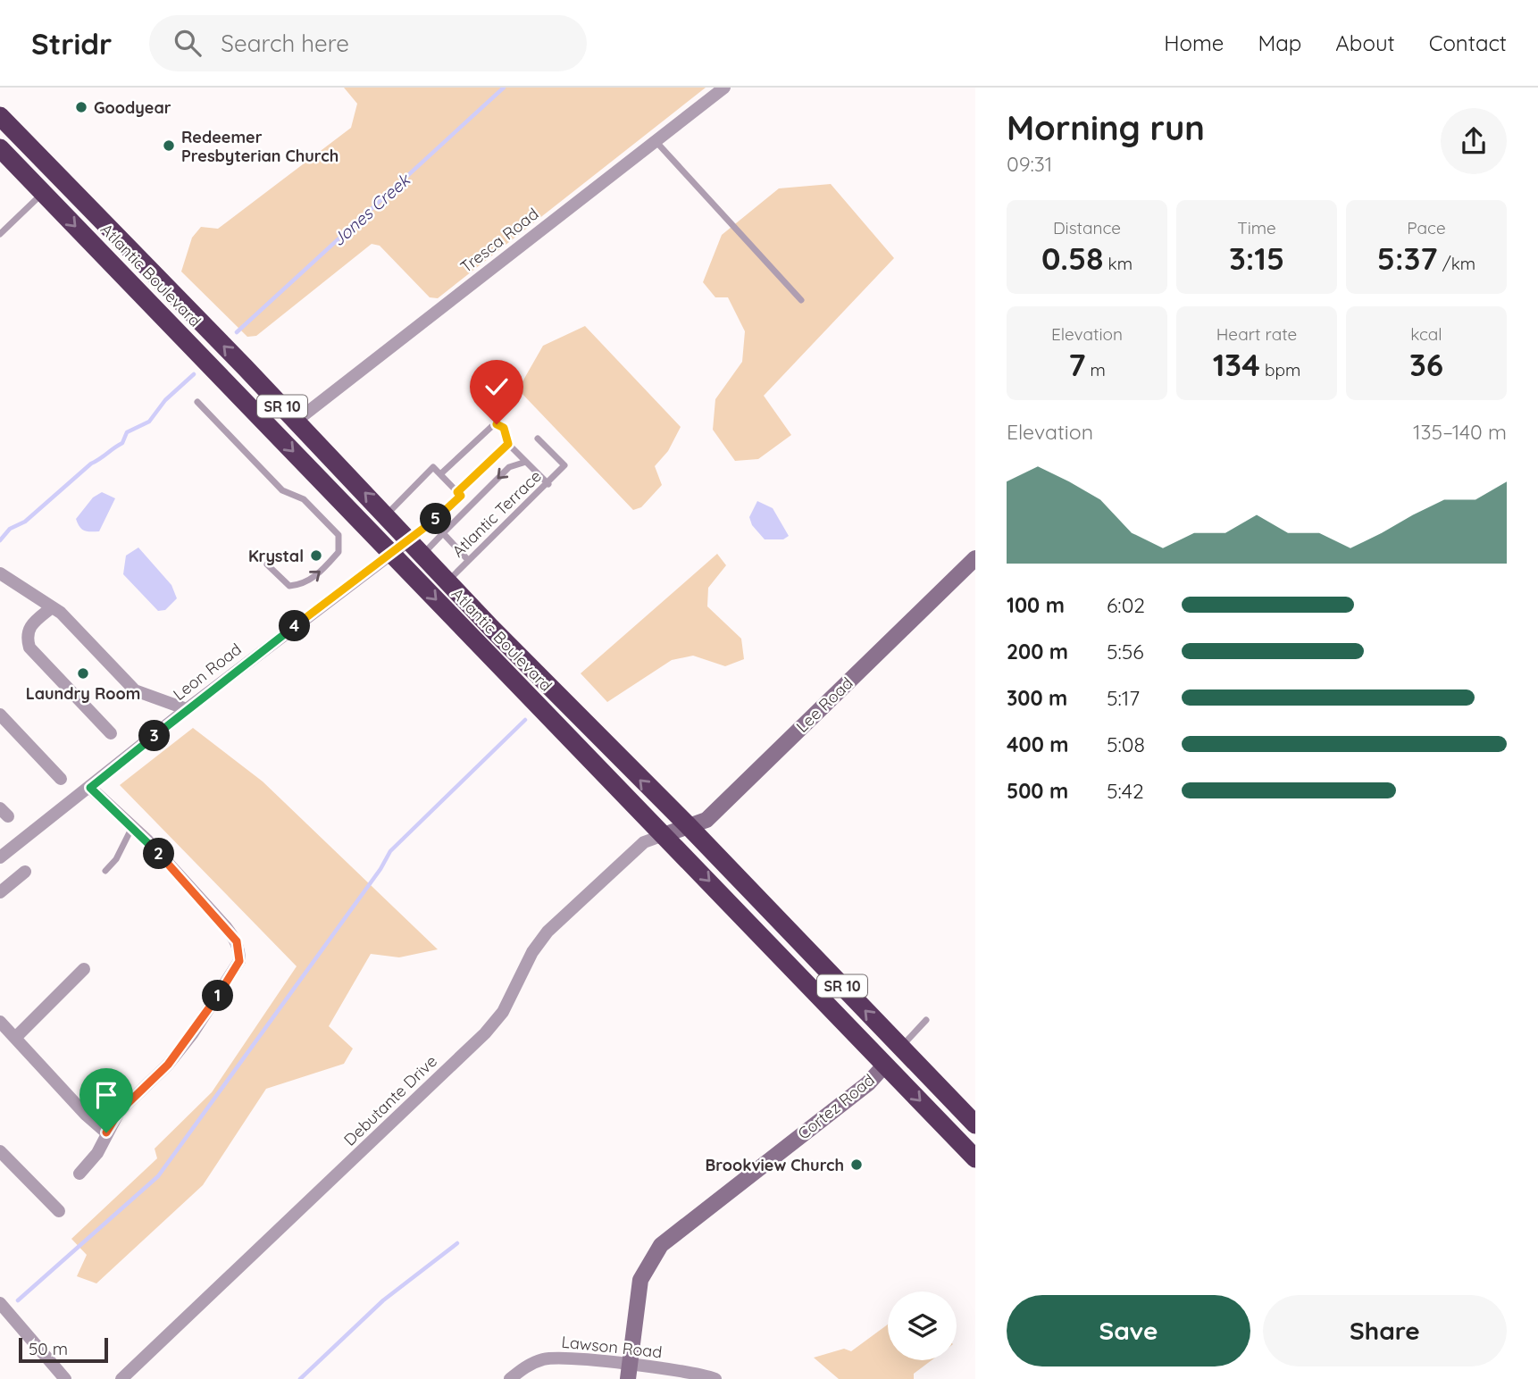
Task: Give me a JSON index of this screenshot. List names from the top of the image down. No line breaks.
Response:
{"streets":{"highway":["Atlantic Boulevard","SR 10"],"street":["Tresca Road","Leon Road","Lee Road","Debutante Drive","Cortez Road","Lawson Road"],"lane":["Atlantic Terrace"]},"crossings":[["Tresca Road","Atlantic Boulevard"],["Atlantic Boulevard","Atlantic Terrace"],["Atlantic Boulevard","Leon Road"],["Atlantic Boulevard","Lee Road"],["Atlantic Boulevard","Debutante Drive"],["Atlantic Boulevard","Cortez Road"],["Lee Road","Debutante Drive"],["Cortez Road","Lawson Road"]],"water":["Jones Creek"],"places":["Goodyear","Redeemer Presbyterian Church","Krystal","Laundry Room","Brookview Church"],"scale_bar":"50 m","page":{"header":"Stridr","search":"Search here","nav":["Home","Map","About","Contact"],"heading":["Morning run","09:31"],"stats":[["Distance","0.58 km"],["Time","3:15"],["Pace","5:37 /km"],["Elevation","7 m"],["Heart rate","134 bpm"],["kcal","36"]],"chart":["Elevation","135–140 m"],"pins":["5","4","3","2","1"],"list":[{"name":"100 m","note":"6:02"},{"name":"200 m","note":"5:56"},{"name":"300 m","note":"5:17"},{"name":"400 m","note":"5:08"},{"name":"500 m","note":"5:42"}],"buttons":["Save","Share"],"scale":"50 m"}}
